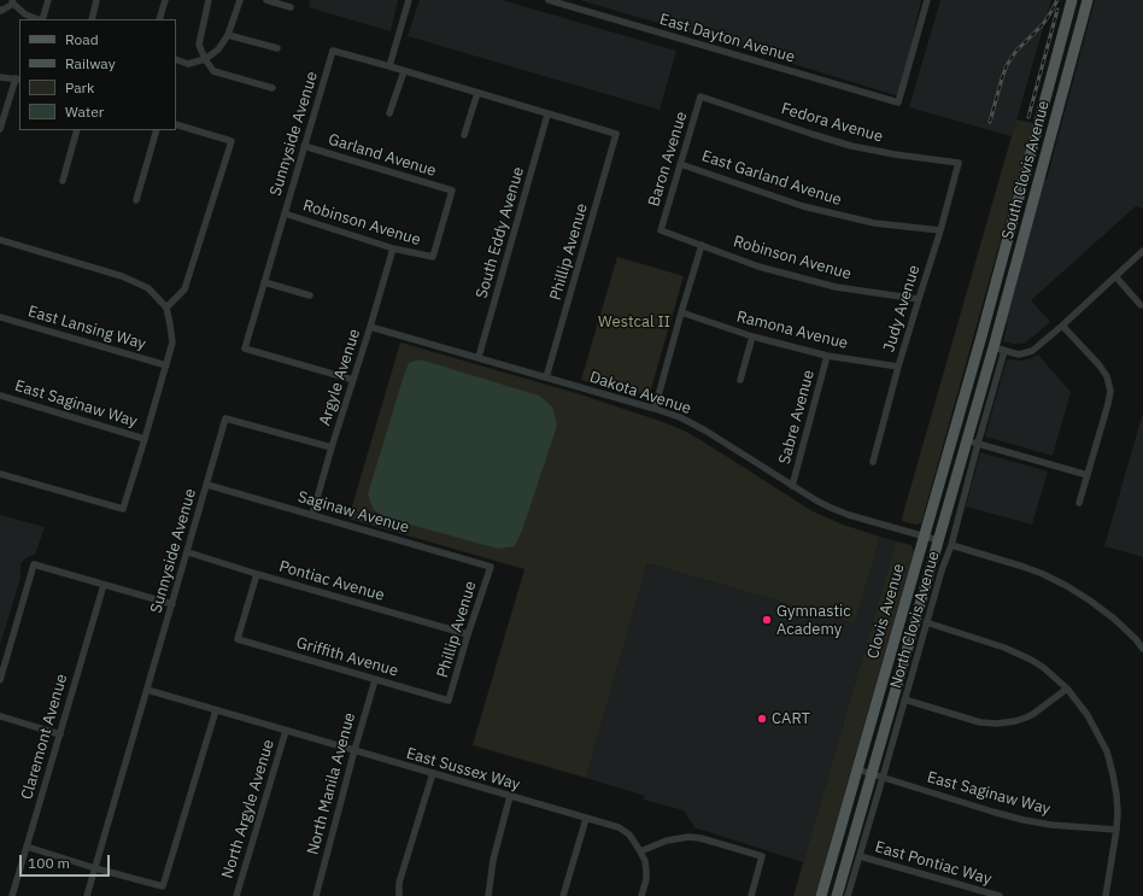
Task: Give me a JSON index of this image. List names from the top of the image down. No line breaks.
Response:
{"streets":{"main road":["South Clovis Avenue","Clovis Avenue"],"street":["East Dayton Avenue","Fedora Avenue","Sunnyside Avenue","Garland Avenue","Baron Avenue","East Garland Avenue","Robinson Avenue","South Eddy Avenue","Phillip Avenue","Judy Avenue","East Lansing Way","Ramona Avenue","Argyle Avenue","Dakota Avenue","East Saginaw Way","Sabre Avenue","Saginaw Avenue","Pontiac Avenue","North Clovis Avenue","Griffith Avenue","Claremont Avenue","East Sussex Way","North Manila Avenue","North Argyle Avenue","East Pontiac Way"]},"crossings":[["Fedora Avenue","Baron Avenue"],["Fedora Avenue","Judy Avenue"],["Sunnyside Avenue","Garland Avenue"],["Sunnyside Avenue","Robinson Avenue"],["Sunnyside Avenue","Argyle Avenue"],["Sunnyside Avenue","Saginaw Avenue"],["Sunnyside Avenue","Pontiac Avenue"],["Sunnyside Avenue","East Sussex Way"],["Garland Avenue","Robinson Avenue"],["Baron Avenue","East Garland Avenue"],["Baron Avenue","Robinson Avenue"],["South Clovis Avenue","Clovis Avenue"],["East Garland Avenue","Judy Avenue"],["Robinson Avenue","Judy Avenue"],["Robinson Avenue","Argyle Avenue"],["South Eddy Avenue","Phillip Avenue"],["South Eddy Avenue","Dakota Avenue"],["Phillip Avenue","Dakota Avenue"],["Phillip Avenue","Saginaw Avenue"],["Phillip Avenue","Pontiac Avenue"],["Phillip Avenue","Griffith Avenue"],["Judy Avenue","Ramona Avenue"],["Ramona Avenue","Sabre Avenue"],["Argyle Avenue","Dakota Avenue"],["Argyle Avenue","Saginaw Avenue"],["Dakota Avenue","Sabre Avenue"],["Dakota Avenue","Clovis Avenue"],["East Saginaw Way","Clovis Avenue"],["East Saginaw Way","North Clovis Avenue"],["Pontiac Avenue","Griffith Avenue"],["Clovis Avenue","North Clovis Avenue"],["North Clovis Avenue","East Pontiac Way"],["Griffith Avenue","North Manila Avenue"],["East Sussex Way","North Manila Avenue"],["East Sussex Way","North Argyle Avenue"]],"parks":["Westcal II"],"places":["Gymnastic Academy","CART"],"legend":["Road","Railway","Park","Water"],"scale_bar":"100 m"}
